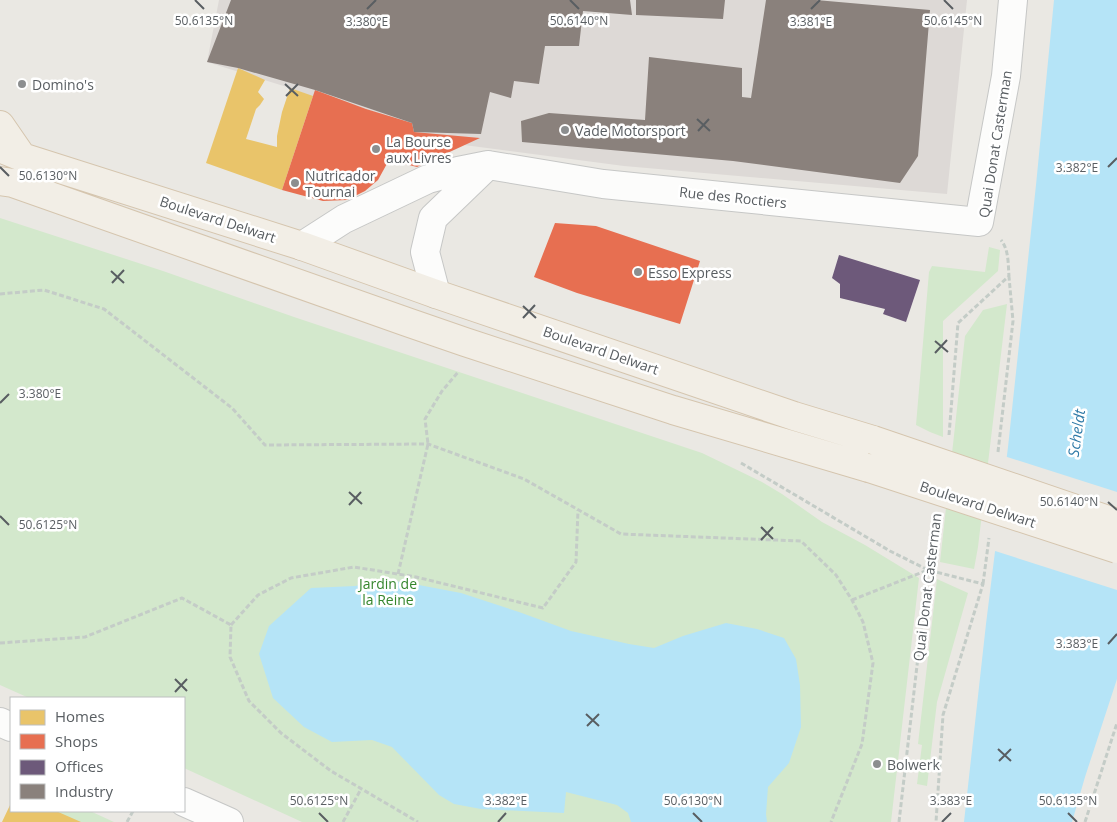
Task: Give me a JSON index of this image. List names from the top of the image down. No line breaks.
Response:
{"streets":{"main road":["Boulevard Delwart"],"street":["Quai Donat Casterman","Rue des Roctiers"]},"crossings":[["Quai Donat Casterman","Rue des Roctiers"],["Rue des Roctiers","Boulevard Delwart"]],"water":["Scheldt"],"parks":["Jardin de la Reine"],"places":["Domino's","Vade Motorsport","La Bourse aux Livres","Nutricador Tournai","Esso Express","Bolwerk"],"legend":["Homes","Shops","Offices","Industry"],"coordinates":["50.6135°N","50.6140°N","50.6145°N","3.380°E","3.381°E","3.382°E","50.6130°N","50.6125°N","3.383°E"]}
